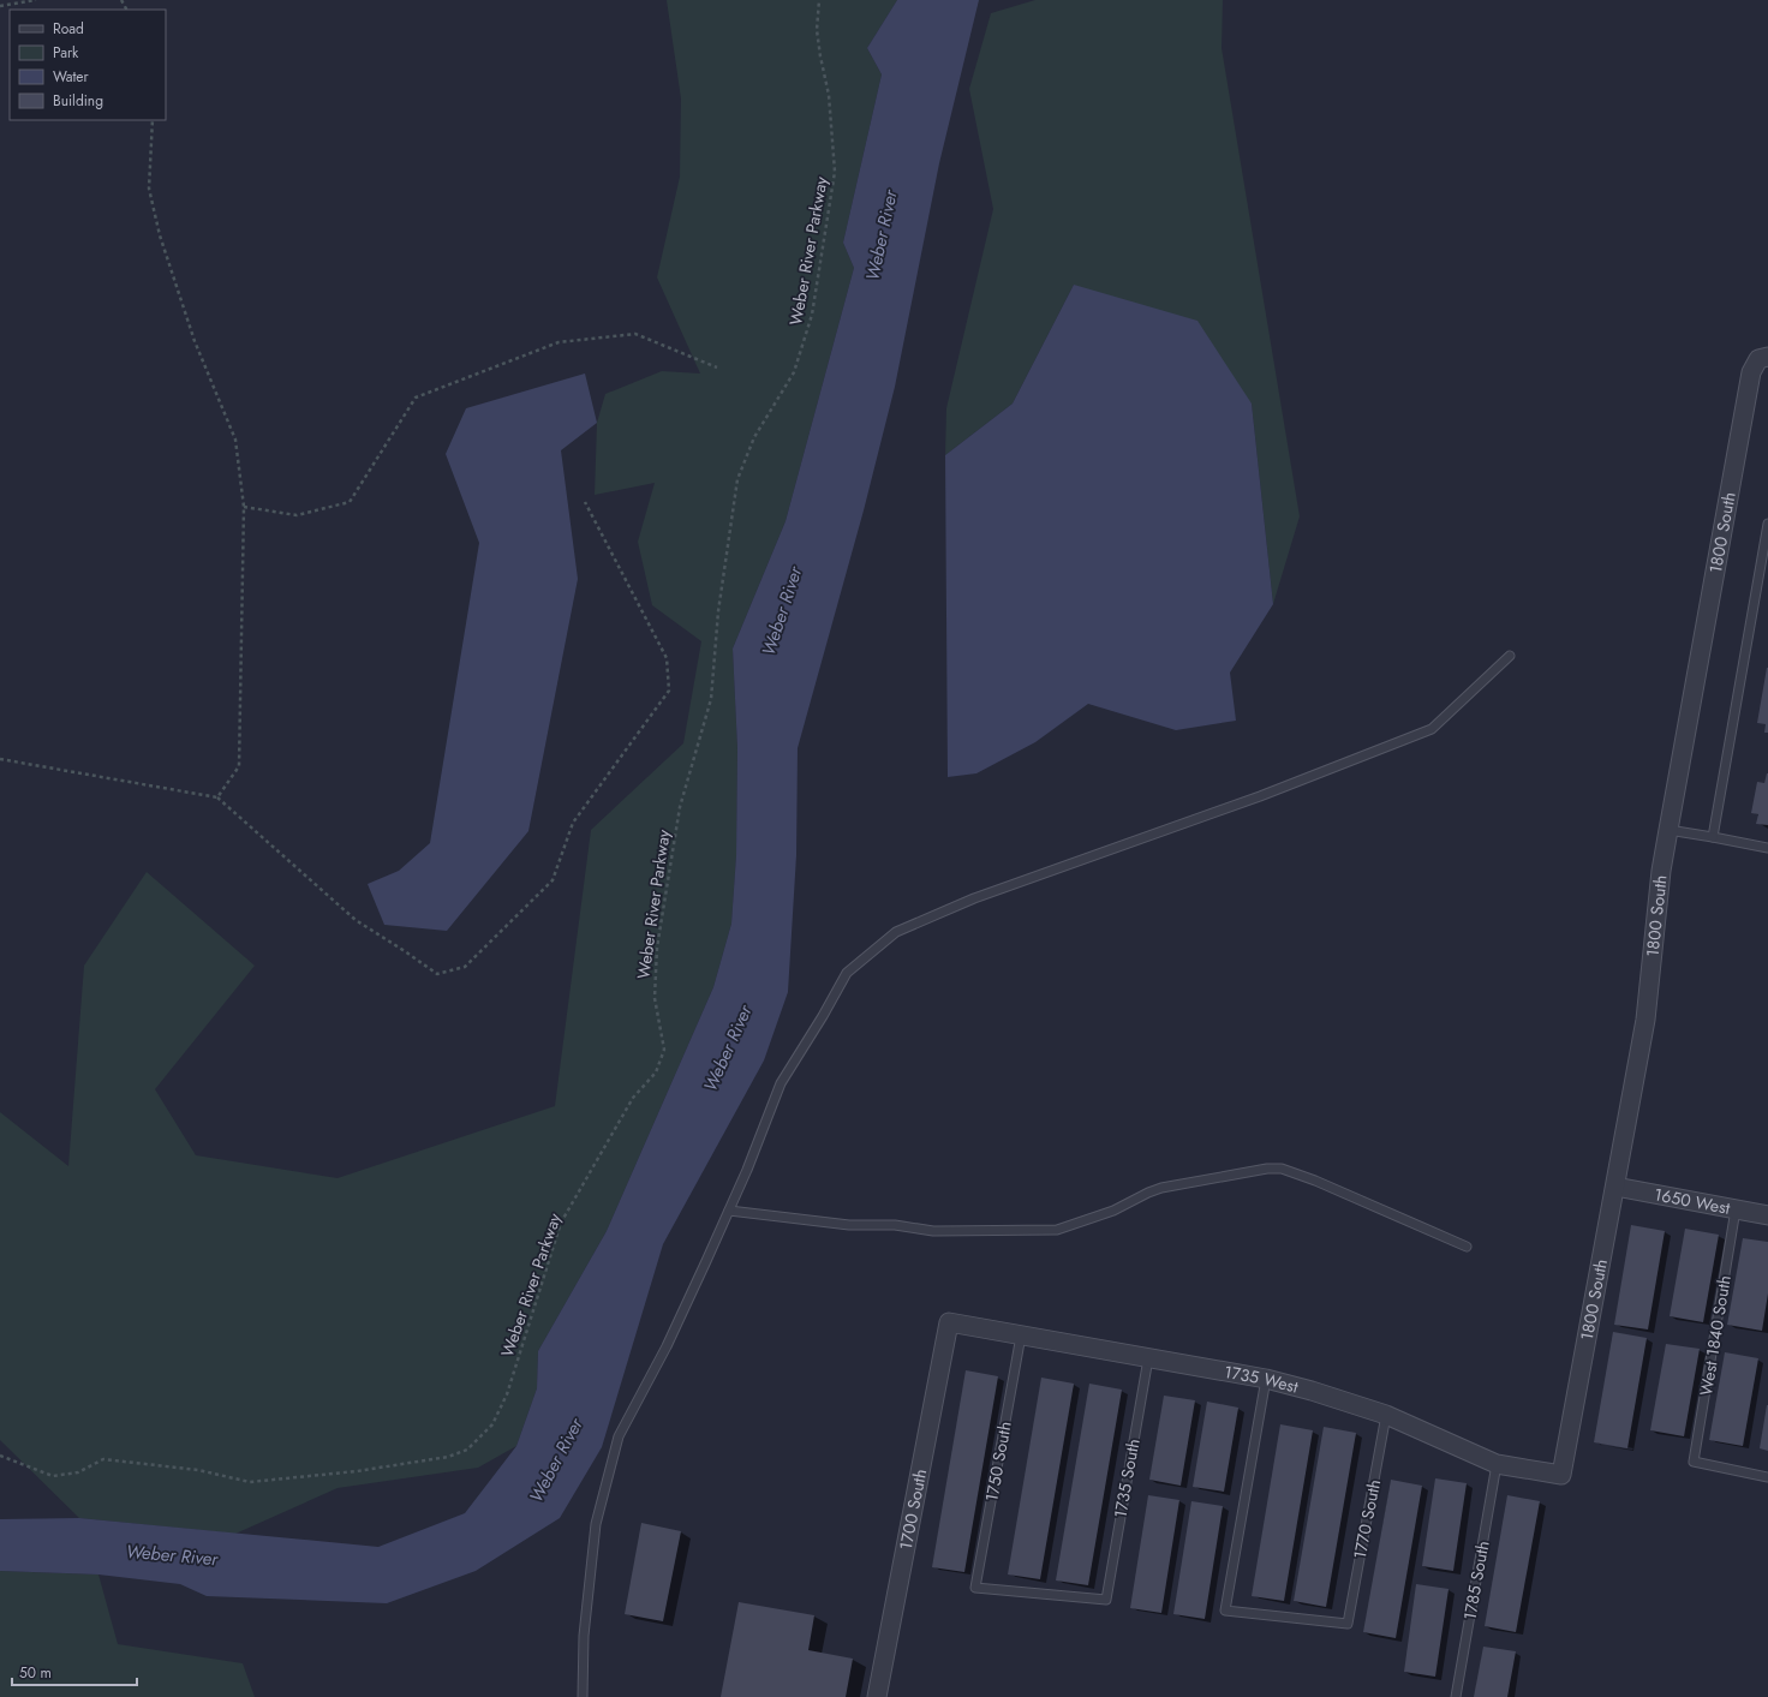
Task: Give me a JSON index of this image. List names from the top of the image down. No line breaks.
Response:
{"streets":{"street":["1800 South","1650 West","1735 West","1700 South"],"lane":["West 1840 South","1750 South","1735 South","1770 South","1785 South"],"path":["Weber River Parkway"]},"crossings":[["1800 South","1650 West"],["1800 South","1735 West"],["1650 West","West 1840 South"],["1735 West","1750 South"],["1735 West","1735 South"],["1735 West","1700 South"],["1735 West","1770 South"],["1735 West","1785 South"],["1750 South","1735 South"]],"water":["Weber River"],"legend":["Road","Park","Water","Building"],"scale_bar":"50 m"}
